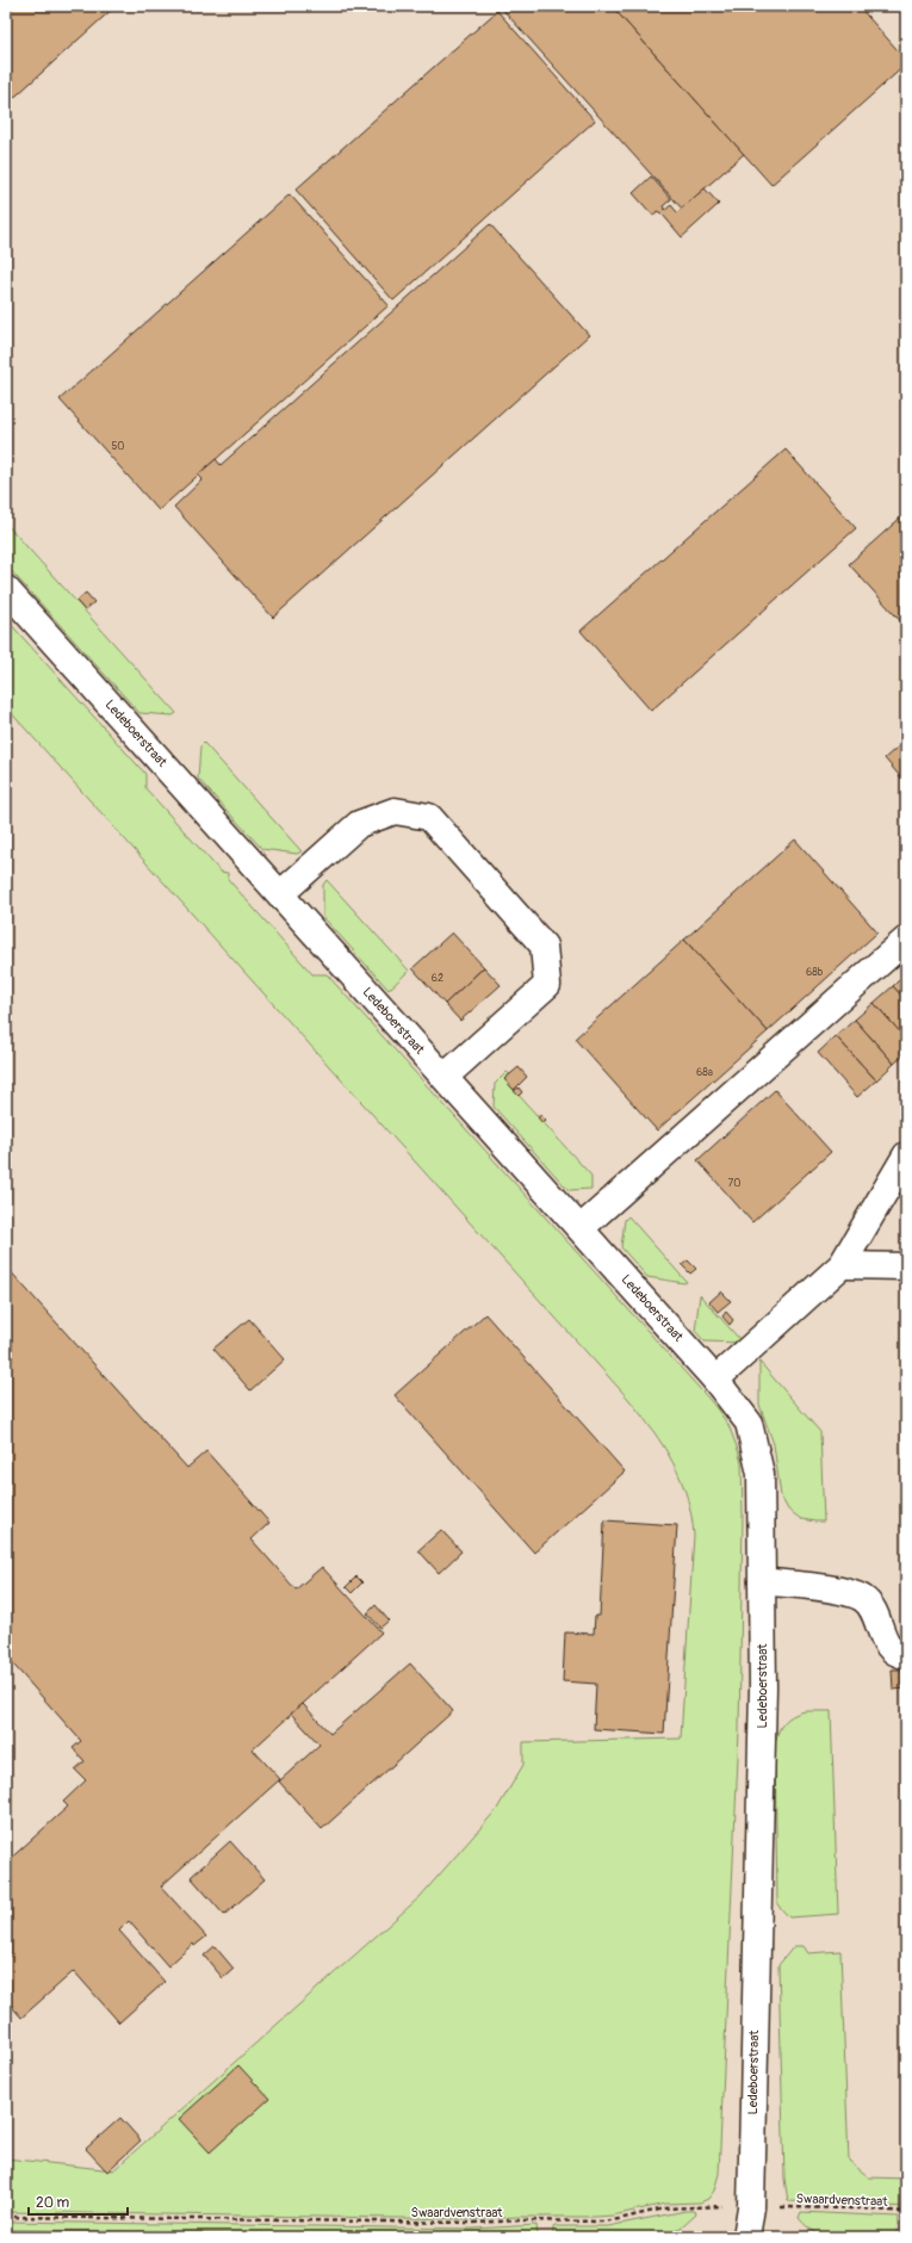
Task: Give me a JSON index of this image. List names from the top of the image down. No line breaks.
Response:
{"streets":{"street":["Ledeboerstraat"],"path":["Swaardvenstraat"]},"crossings":[["Ledeboerstraat","Swaardvenstraat"]],"house_numbers":["50","68b","62","68a","70"],"scale_bar":"20 m"}
